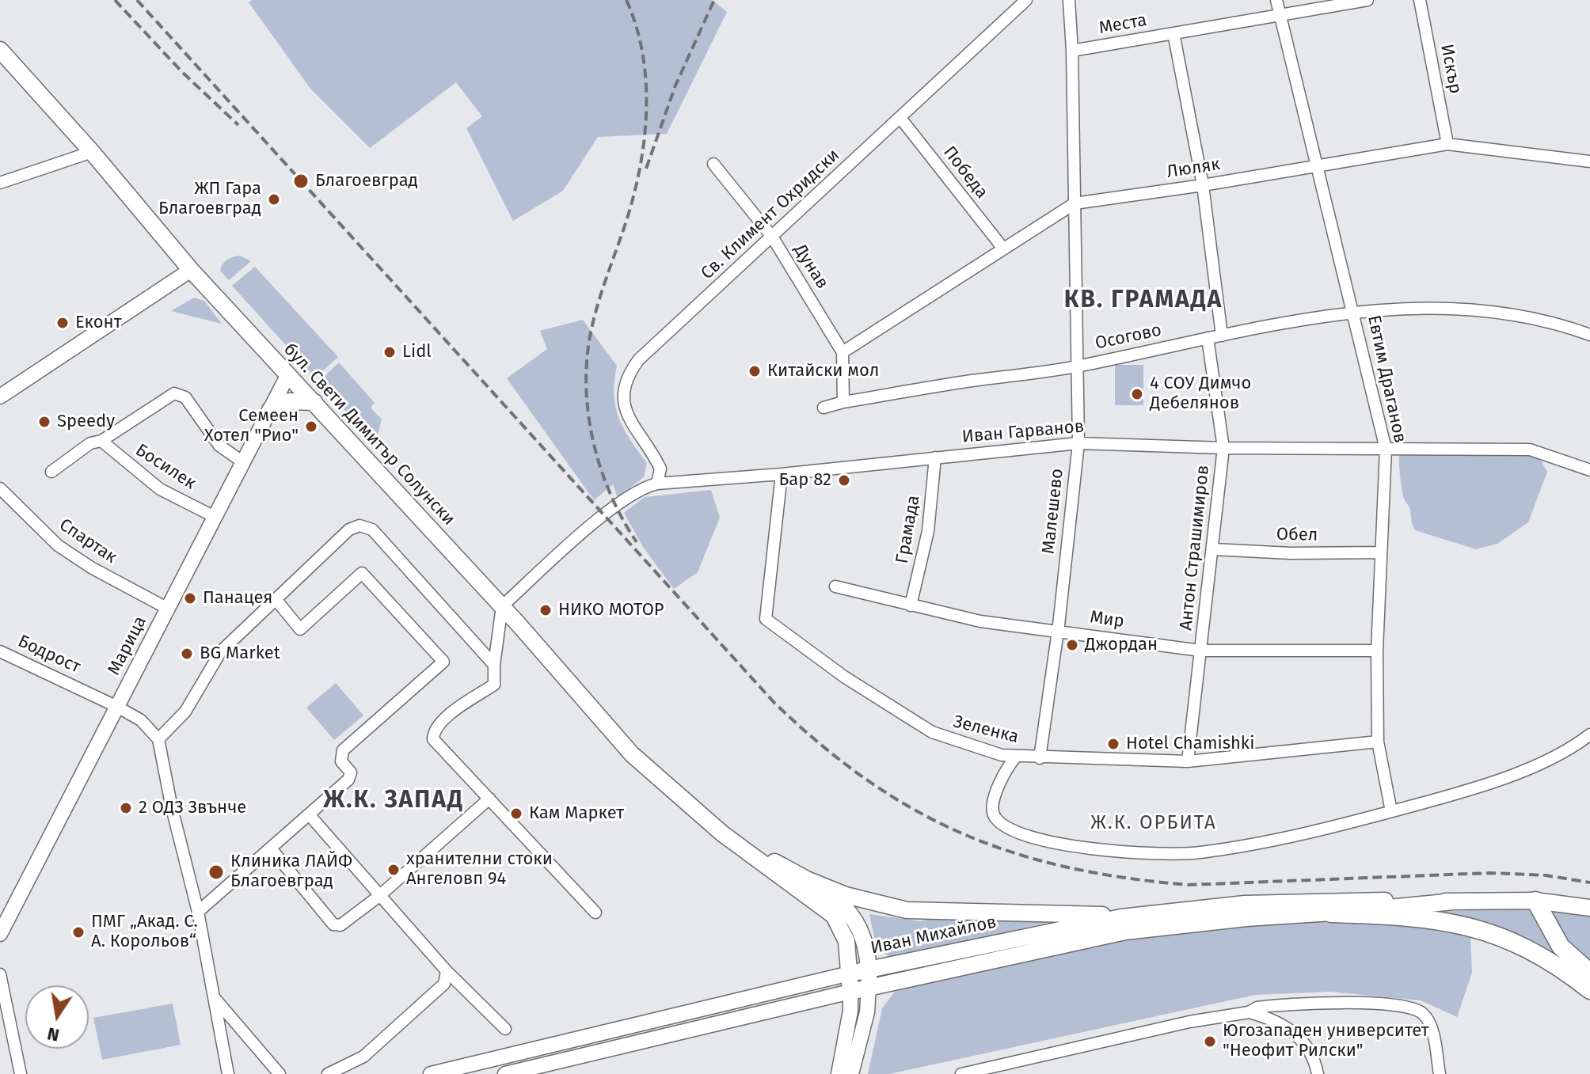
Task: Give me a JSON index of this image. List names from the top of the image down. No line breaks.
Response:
{"streets":{"main road":["бул. Свети Димитър Солунски","Иван Михайлов"],"street":["Места","Искър","Люляк","Победа","Св. Климент Охридски","Дунав","Осогово","Евтим Драганов","Иван Гарванов","Босилек","Малешево","Грамада","Обел","Спартак","Антон Страшимиров","Мир","Марица","Бодрост","Зеленка"]},"crossings":[["Места","Евтим Драганов"],["Места","Малешево"],["Искър","Люляк"],["Люляк","Победа"],["Люляк","Дунав"],["Люляк","Евтим Драганов"],["Люляк","Малешево"],["Победа","Св. Климент Охридски"],["Св. Климент Охридски","Дунав"],["Св. Климент Охридски","Иван Гарванов"],["Осогово","Евтим Драганов"],["Осогово","Малешево"],["Осогово","Антон Страшимиров"],["Евтим Драганов","Иван Гарванов"],["Евтим Драганов","Обел"],["Евтим Драганов","Мир"],["Евтим Драганов","Зеленка"],["Иван Гарванов","бул. Свети Димитър Солунски"],["Иван Гарванов","Малешево"],["Иван Гарванов","Грамада"],["Иван Гарванов","Антон Страшимиров"],["Иван Гарванов","Зеленка"],["бул. Свети Димитър Солунски","Марица"],["бул. Свети Димитър Солунски","Иван Михайлов"],["Босилек","Марица"],["Малешево","Мир"],["Малешево","Зеленка"],["Грамада","Мир"],["Обел","Антон Страшимиров"],["Спартак","Марица"],["Антон Страшимиров","Мир"],["Антон Страшимиров","Зеленка"],["Марица","Бодрост"]],"districts":["КВ. ГРАМАДА","Ж.К. ЗАПАД","Ж.К. ОРБИТА"],"places":["Благоевград","ЖП Гара Благоевград","Еконт","Lidl","Китайски мол","4 СОУ Димчо Дебелянов","Speedy","Семеен Хотел \"Рио\"","Бар 82","Панацея","НИКО МОТОР","Джордан","BG Market","Hotel Chamishki","2 ОДЗ Звънче","Кам Маркет","хранителни стоки Ангеловп 94","Клиника ЛАЙФ Благоевград","ПМГ „Акад. С. А. Корольов“","Югозападен университет \"Неофит Рилски\""],"north":"bottom"}
